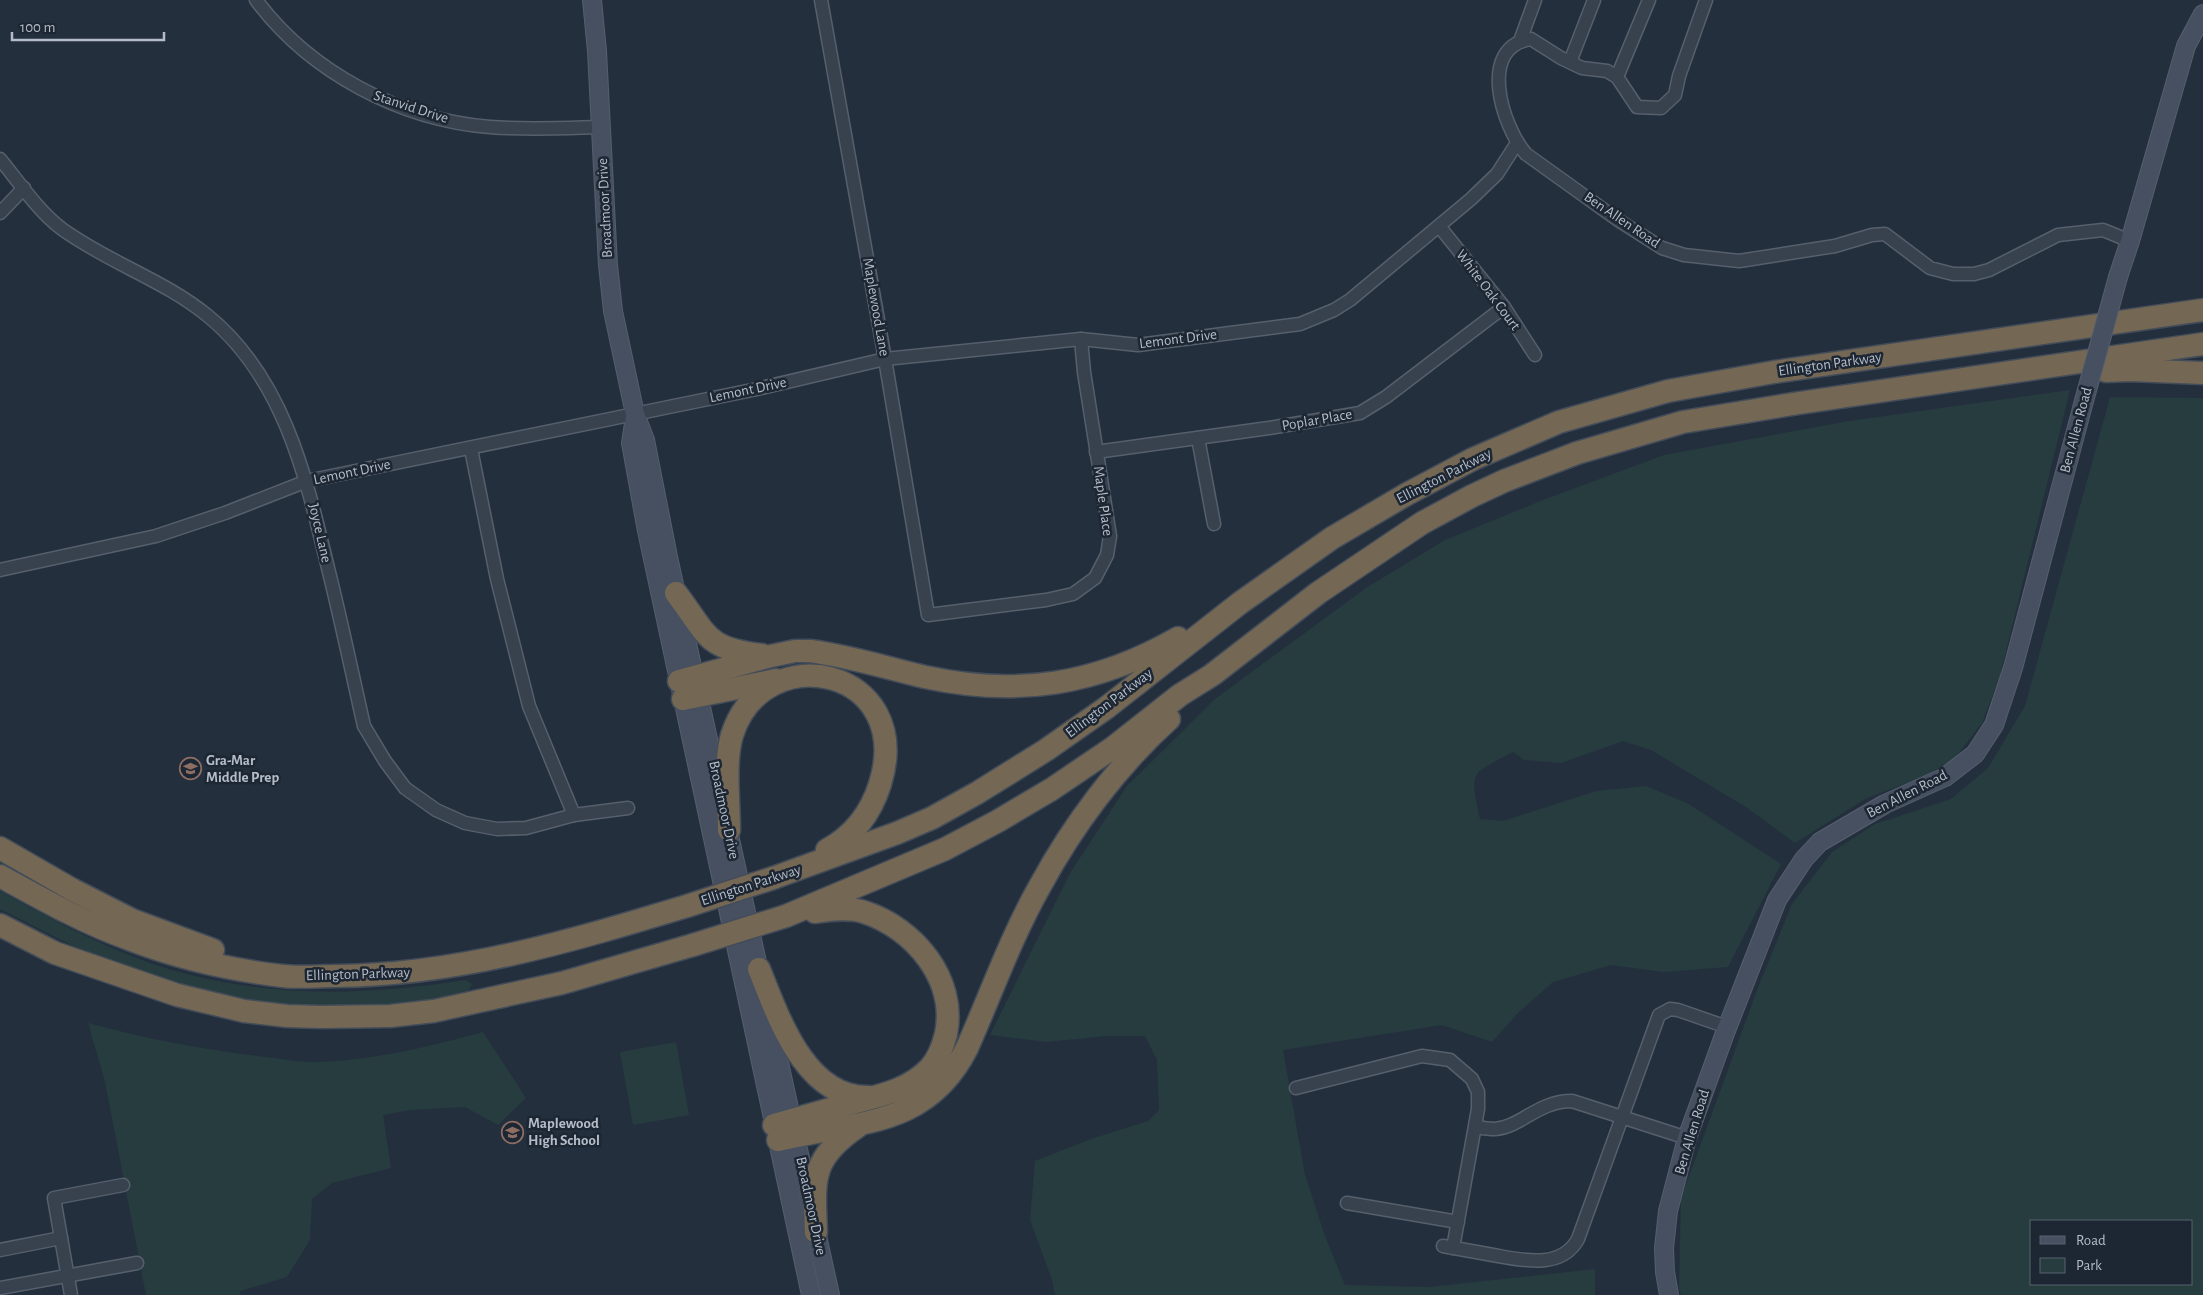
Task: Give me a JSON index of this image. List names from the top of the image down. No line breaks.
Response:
{"streets":{"highway":["Ellington Parkway"],"main road":["Broadmoor Drive","Ben Allen Road"],"street":["Stanvid Drive","White Oak Court","Maplewood Lane","Lemont Drive","Poplar Place","Maple Place","Joyce Lane"]},"crossings":[["Stanvid Drive","Broadmoor Drive"],["Broadmoor Drive","Lemont Drive"],["Ben Allen Road","Lemont Drive"],["White Oak Court","Lemont Drive"],["White Oak Court","Poplar Place"],["Maplewood Lane","Lemont Drive"],["Maplewood Lane","Maple Place"],["Lemont Drive","Maple Place"],["Lemont Drive","Joyce Lane"],["Poplar Place","Maple Place"]],"places":{"school or university":["Gra-Mar Middle Prep","Maplewood High School"]},"legend":["Road","Park"],"scale_bar":"100 m"}
